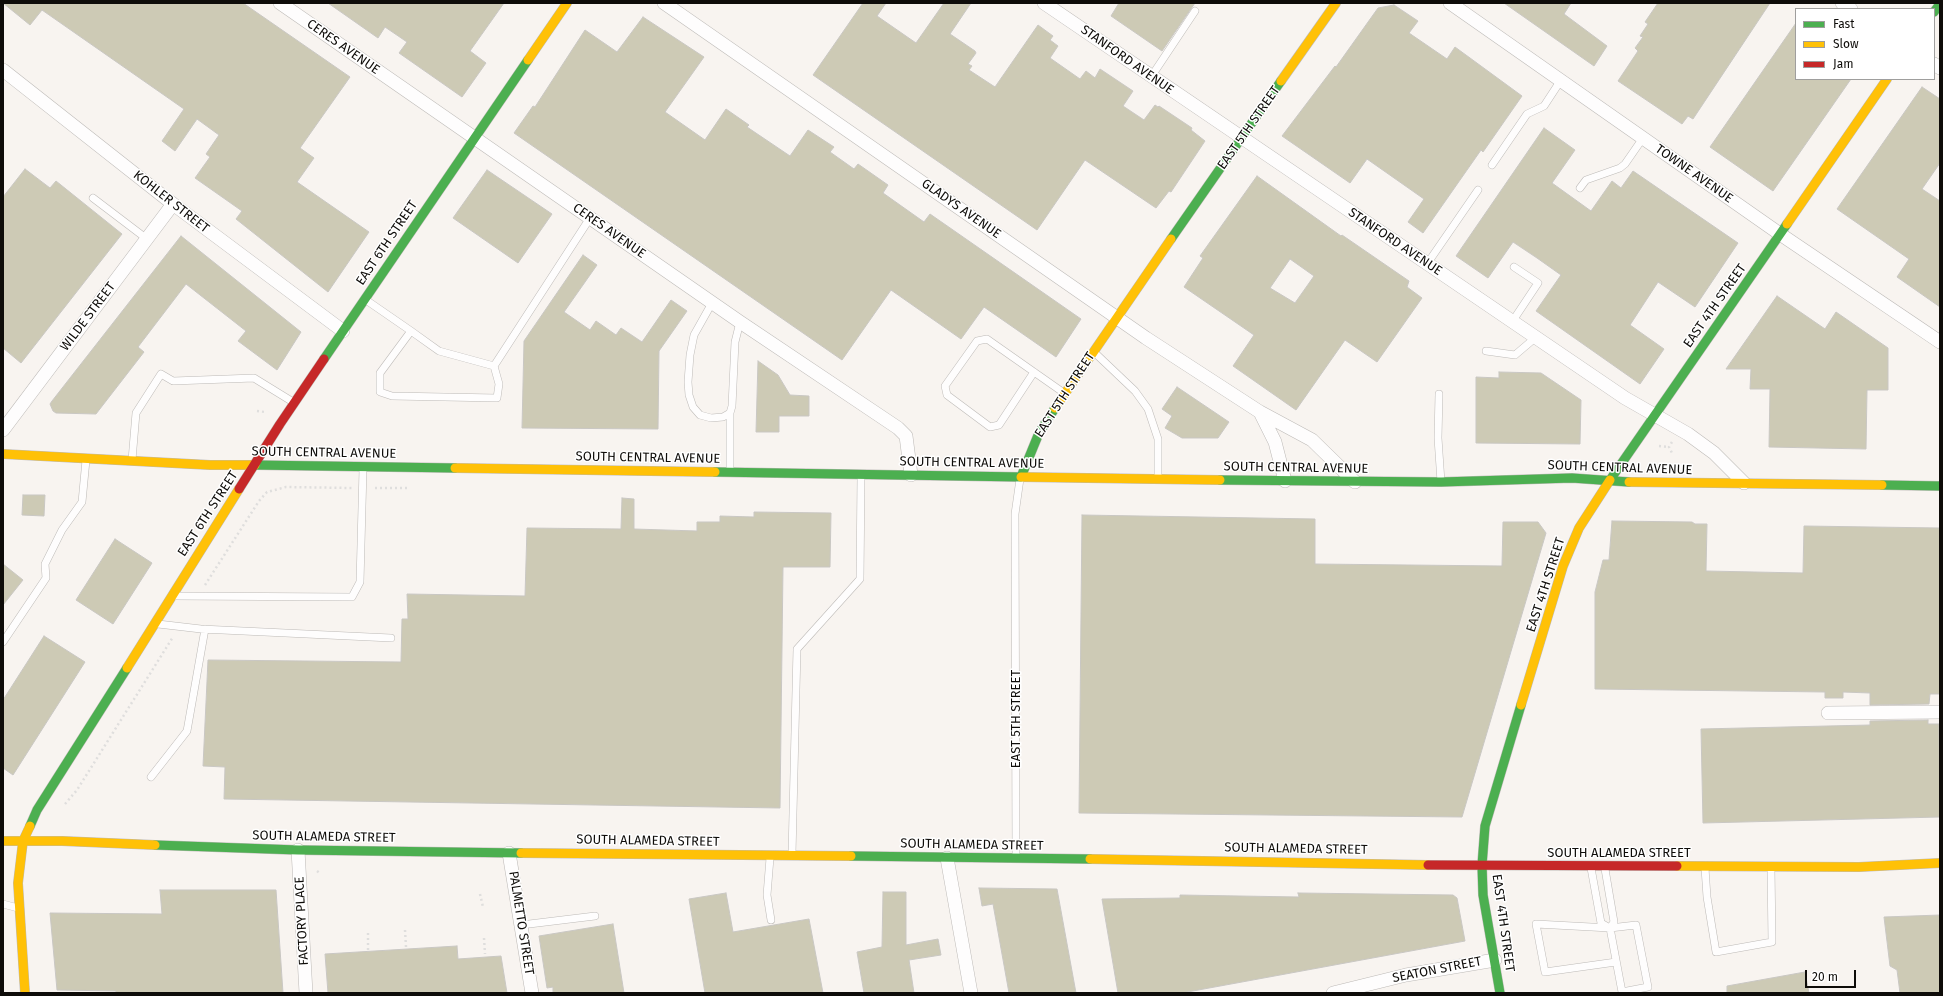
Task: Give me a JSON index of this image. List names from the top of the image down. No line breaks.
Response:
{"streets":{"main road":["EAST 5TH STREET","EAST 6TH STREET","EAST 4TH STREET","SOUTH CENTRAL AVENUE","SOUTH ALAMEDA STREET"],"street":["CERES AVENUE","STANFORD AVENUE","TOWNE AVENUE","KOHLER STREET","GLADYS AVENUE","WILDE STREET","FACTORY PLACE","PALMETTO STREET","SEATON STREET"]},"crossings":[["CERES AVENUE","EAST 6TH STREET"],["CERES AVENUE","SOUTH CENTRAL AVENUE"],["STANFORD AVENUE","EAST 5TH STREET"],["STANFORD AVENUE","EAST 4TH STREET"],["STANFORD AVENUE","SOUTH CENTRAL AVENUE"],["EAST 5TH STREET","GLADYS AVENUE"],["EAST 5TH STREET","SOUTH CENTRAL AVENUE"],["EAST 5TH STREET","SOUTH ALAMEDA STREET"],["TOWNE AVENUE","EAST 4TH STREET"],["KOHLER STREET","EAST 6TH STREET"],["KOHLER STREET","WILDE STREET"],["GLADYS AVENUE","SOUTH CENTRAL AVENUE"],["EAST 6TH STREET","SOUTH CENTRAL AVENUE"],["EAST 6TH STREET","SOUTH ALAMEDA STREET"],["EAST 4TH STREET","SOUTH CENTRAL AVENUE"],["EAST 4TH STREET","SOUTH ALAMEDA STREET"],["EAST 4TH STREET","SEATON STREET"],["SOUTH ALAMEDA STREET","FACTORY PLACE"],["SOUTH ALAMEDA STREET","PALMETTO STREET"]],"legend":["Fast","Slow","Jam"],"scale_bar":"20 m"}
